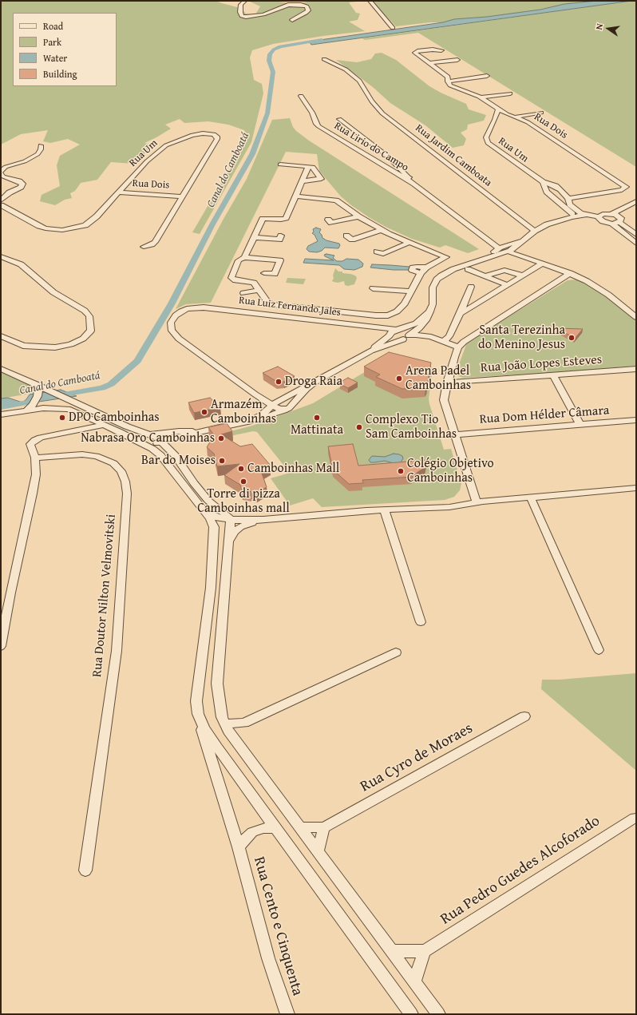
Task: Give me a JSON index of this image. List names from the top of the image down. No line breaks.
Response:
{"streets":{"street":["Rua Dois","Rua Lirio do Campo","Rua Um","Rua Jardim Camboata","Rua Luiz Fernando Jales","Rua João Lopes Esteves","Rua Dom Hélder Câmara","Rua Doutor Nilton Velmovitski","Rua Cyro de Moraes","Rua Pedro Guedes Alcoforado","Rua Cento e Cinquenta"]},"crossings":[["Rua Dois","Rua Um"]],"water":["Canal do Camboatá"],"places":["Santa Terezinha do Menino Jesus","Arena Padel Camboinhas","Droga Raia","Armazém Camboinhas","DPO Camboinhas","Mattinata","Complexo Tio Sam Camboinhas","Nabrasa Oro Camboinhas","Bar do Moises","Camboinhas Mall","Colégio Objetivo Camboinhas","Torre di pizza Camboinhas mall"],"legend":["Road","Park","Water","Building"],"north":"left"}
